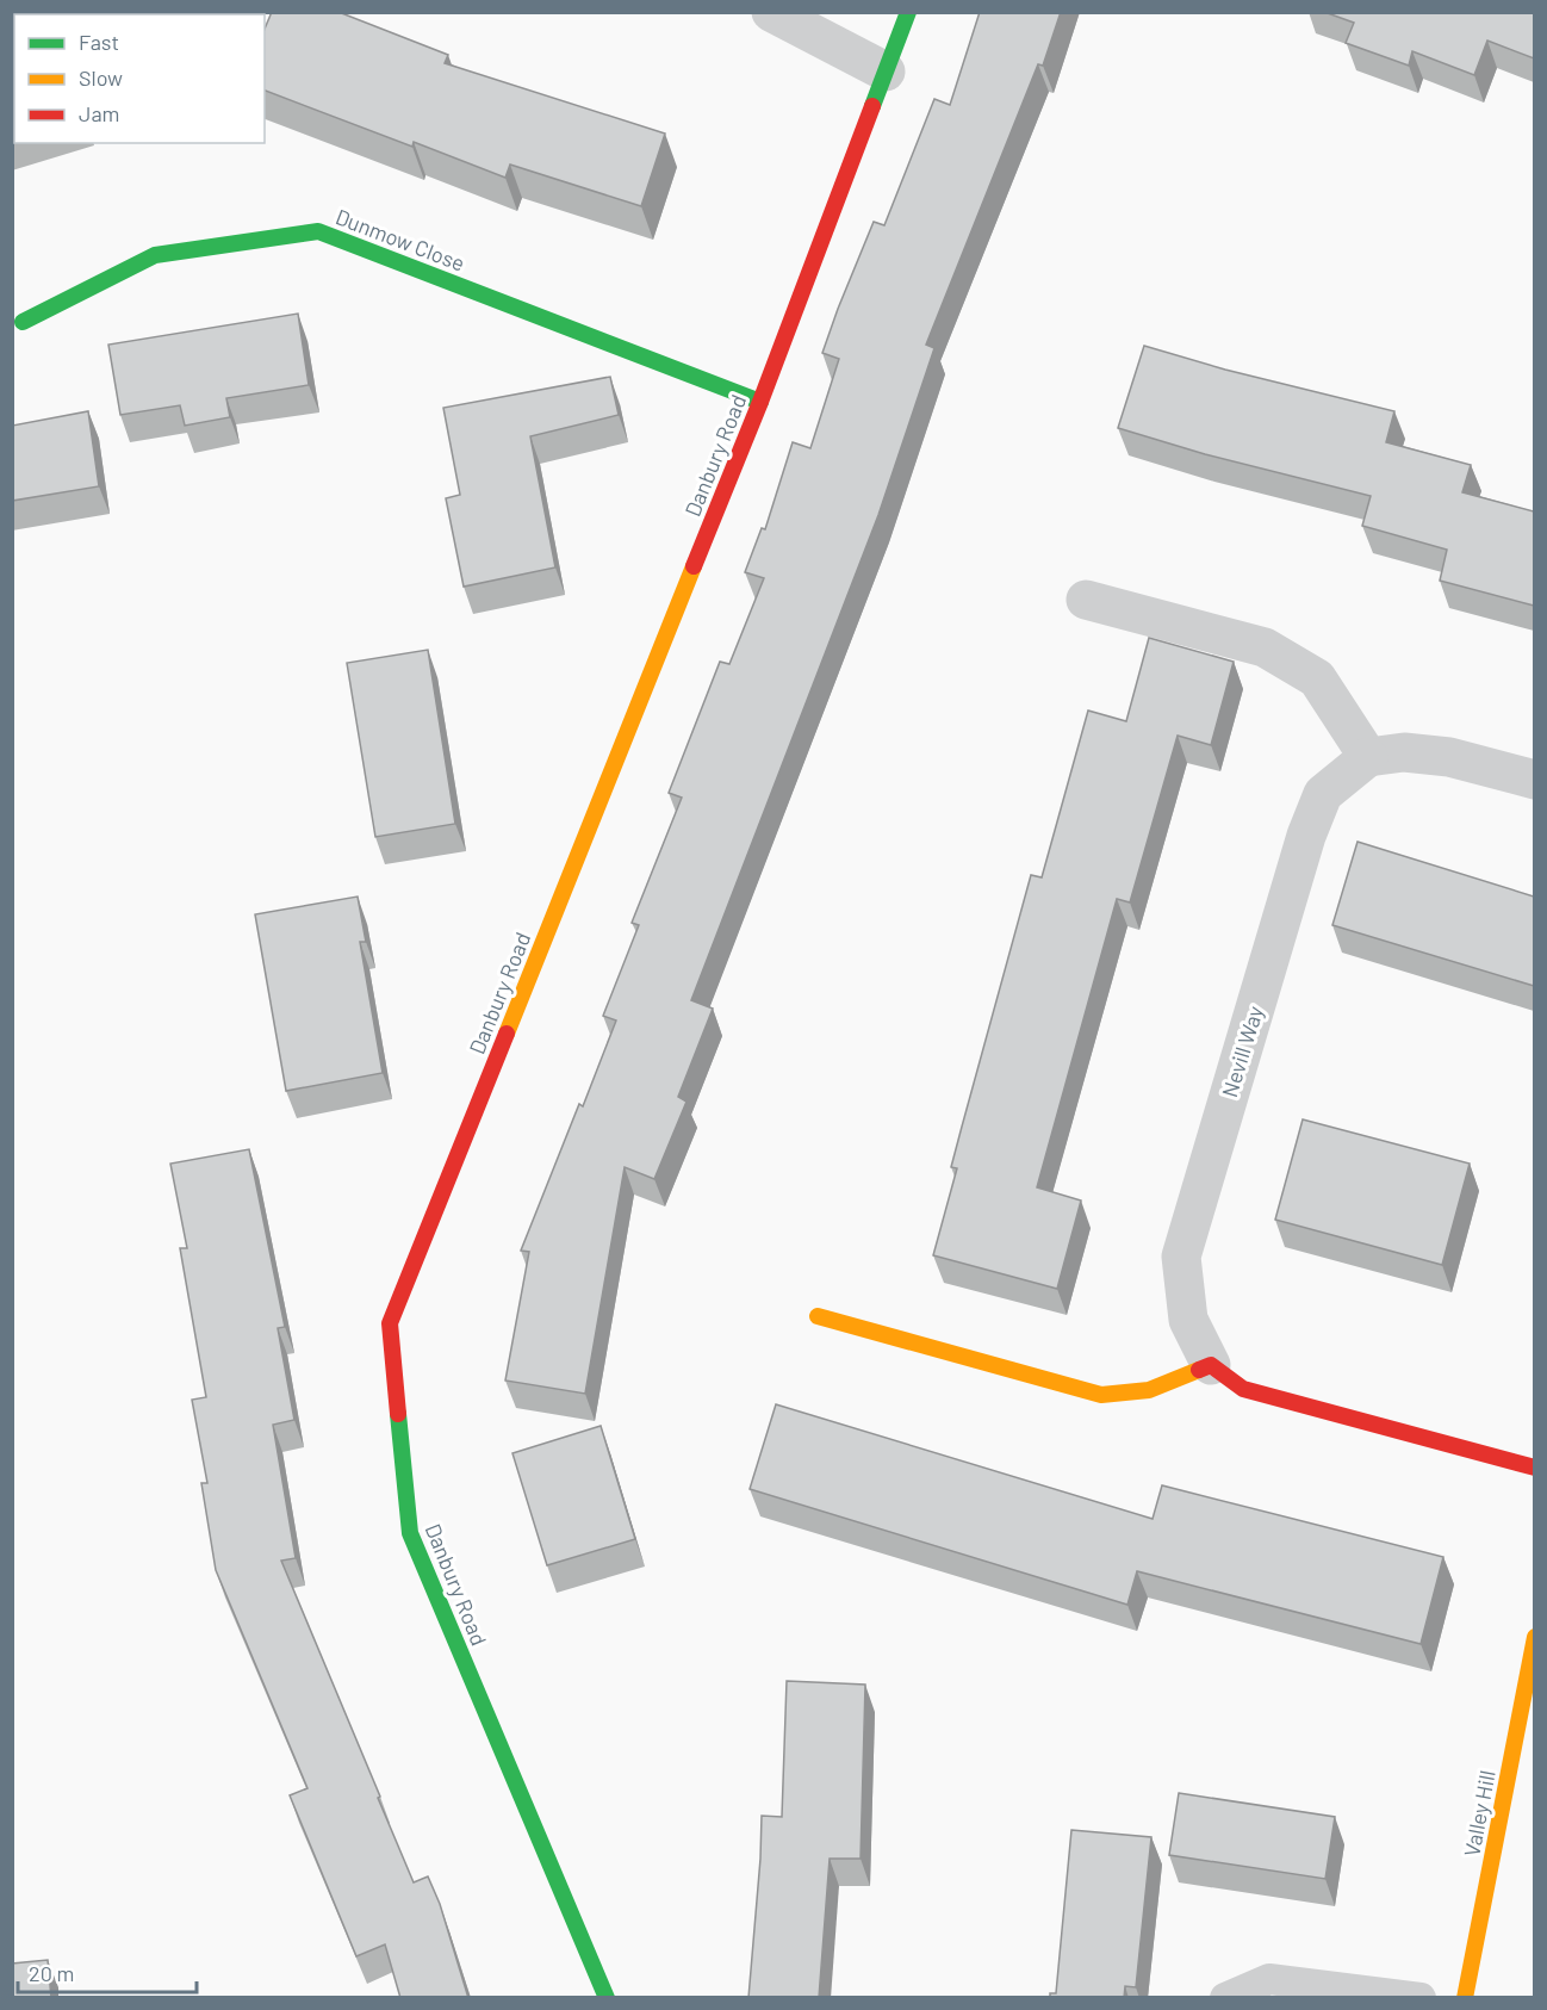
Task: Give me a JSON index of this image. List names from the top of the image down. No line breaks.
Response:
{"streets":{"street":["Dunmow Close","Danbury Road","Nevill Way","Valley Hill"]},"crossings":[["Dunmow Close","Danbury Road"]],"legend":["Fast","Slow","Jam"],"scale_bar":"20 m"}
